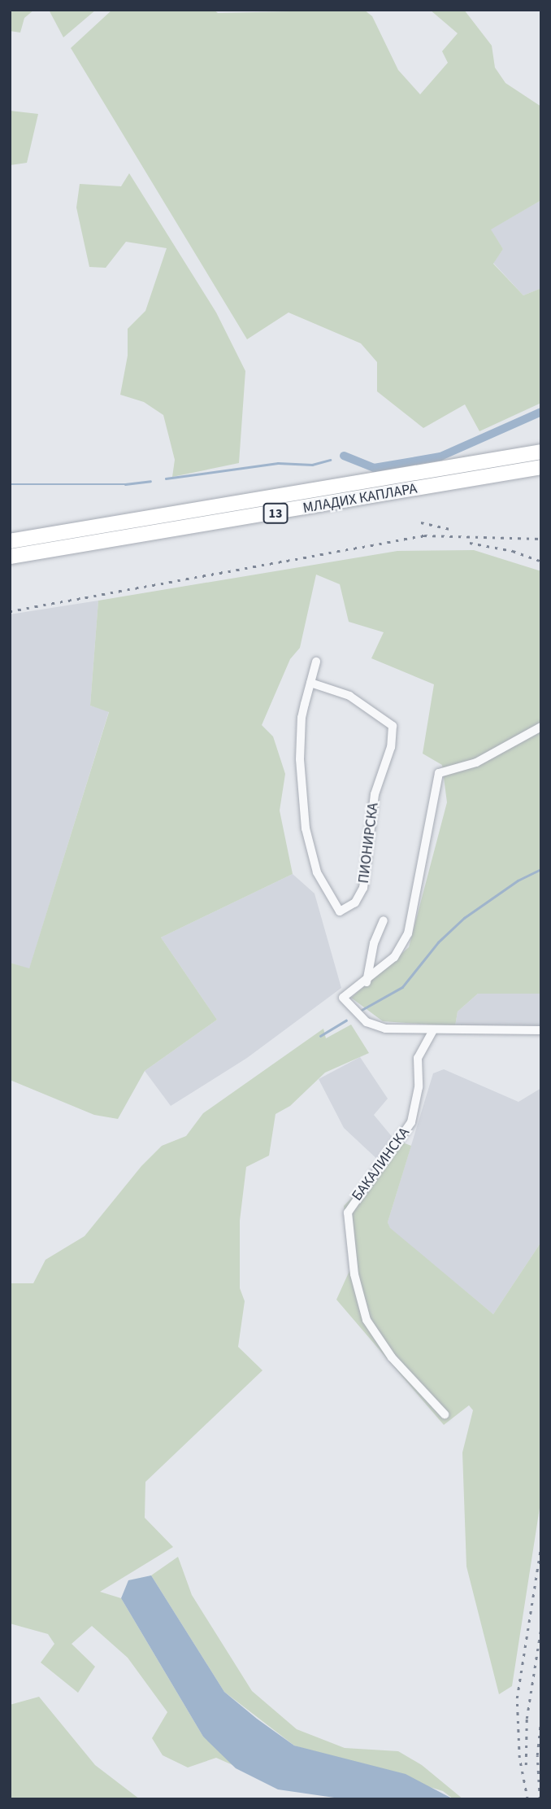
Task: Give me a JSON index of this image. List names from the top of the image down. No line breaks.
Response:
{"streets":{"highway":["МЛАДИХ КАПЛАРА","13"],"street":["ПИОНИРСКА","БАКАЛИНСКА"]}}
